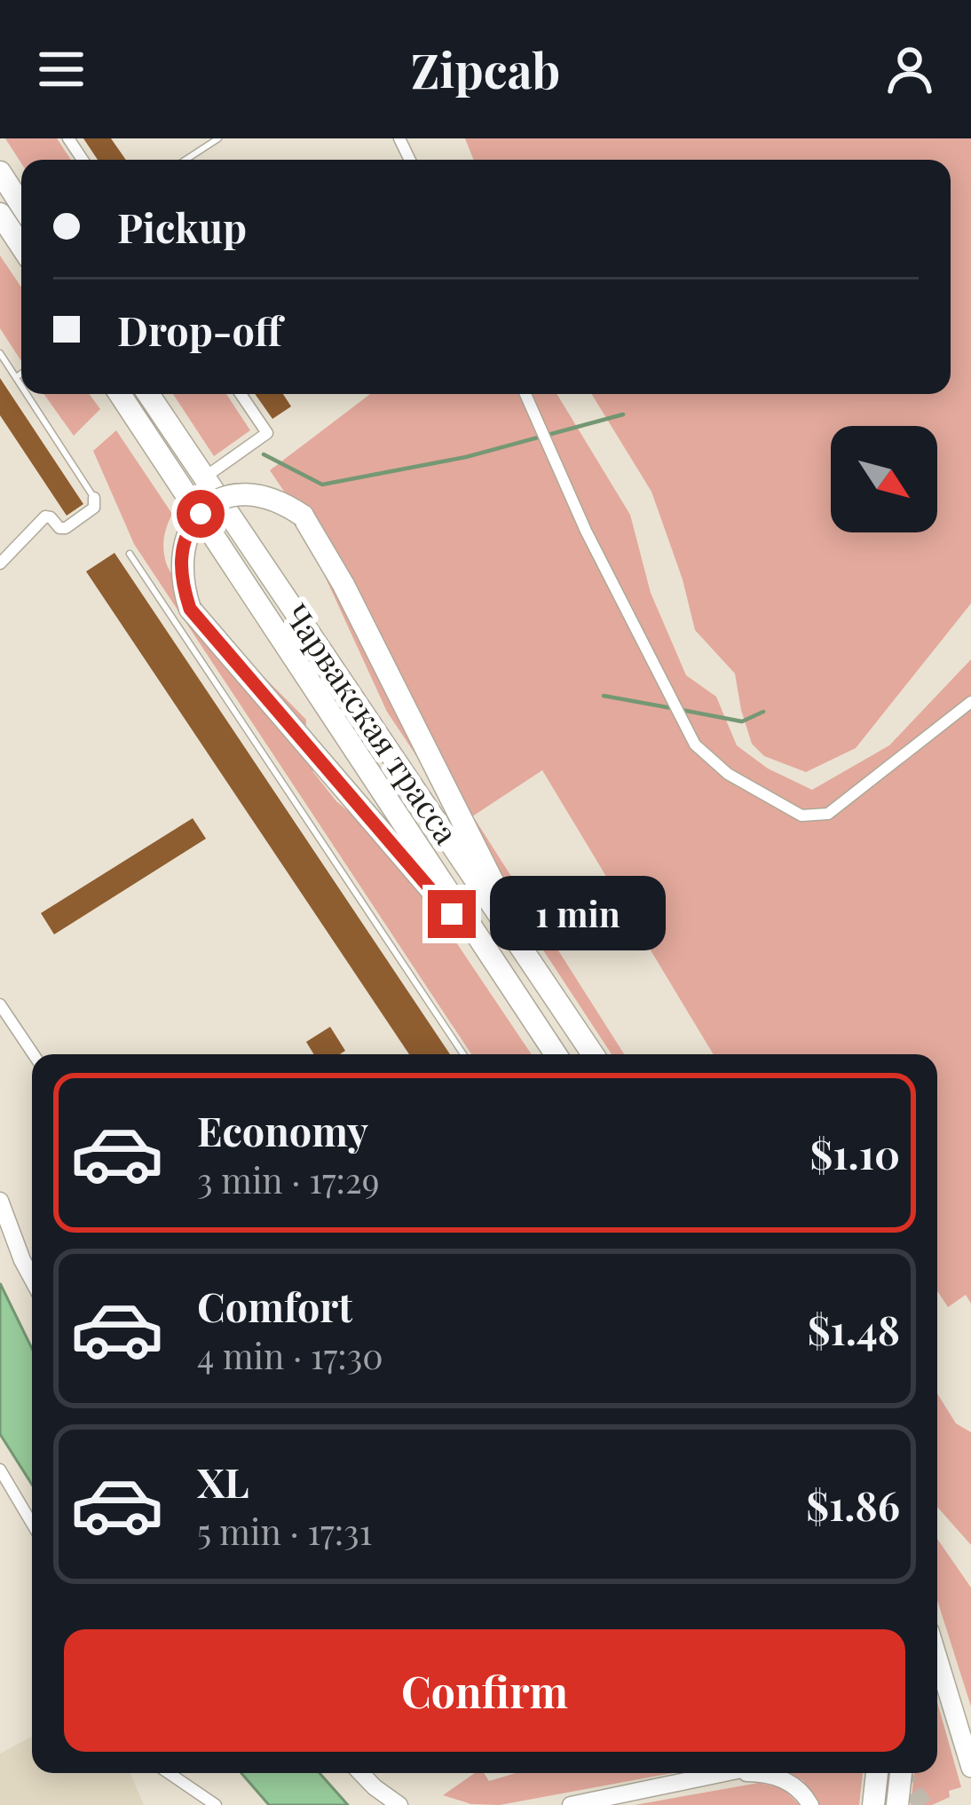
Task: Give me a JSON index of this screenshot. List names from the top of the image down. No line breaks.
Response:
{"streets":{"highway":["Чарвакская трасса"]},"north":"bottom right","page":{"header":"Zipcab","banner":["Pickup","Drop-off"],"bubble":"1 min","list":[{"name":"Economy","note":"3 min · 17:29","value":"$1.10"},{"name":"Comfort","note":"4 min · 17:30","value":"$1.48"},{"name":"XL","note":"5 min · 17:31","value":"$1.86"}],"buttons":"Confirm"}}
